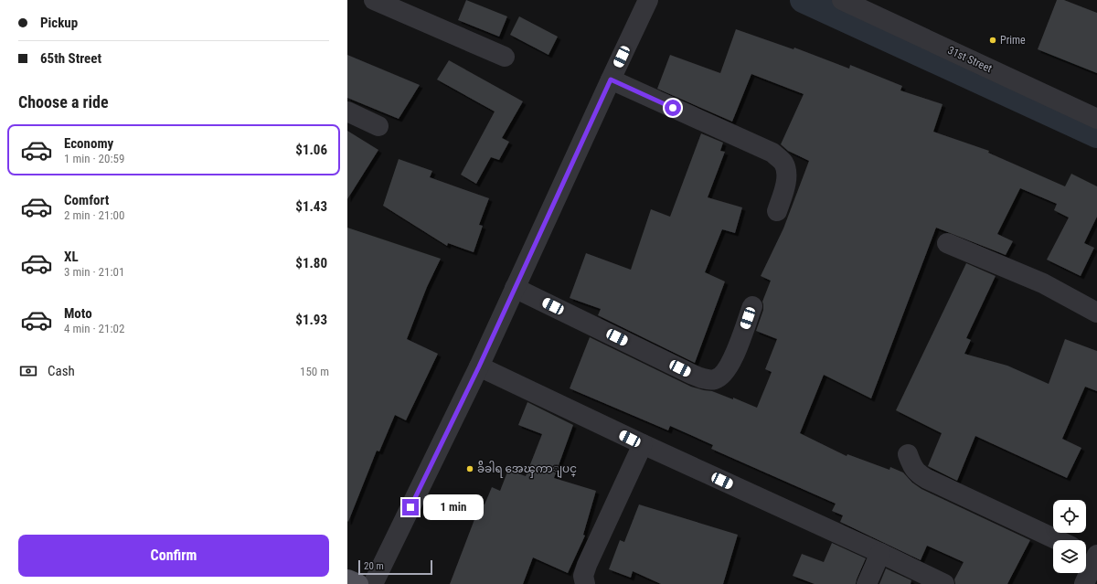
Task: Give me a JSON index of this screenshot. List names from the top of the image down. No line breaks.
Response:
{"streets":{"street":["31st Street"]},"places":["Prime","ခ်ိခါရ အေၾကာျပင္"],"scale_bar":"20 m","page":{"banner":["Pickup","65th Street"],"heading":"Choose a ride","list":[{"name":"Economy","note":"1 min · 20:59","value":"$1.06"},{"name":"Comfort","note":"2 min · 21:00","value":"$1.43"},{"name":"XL","note":"3 min · 21:01","value":"$1.80"},{"name":"Moto","note":"4 min · 21:02","value":"$1.93"}],"pay":["Cash","150 m"],"bubble":"1 min","buttons":"Confirm","scale":"20 m"}}
